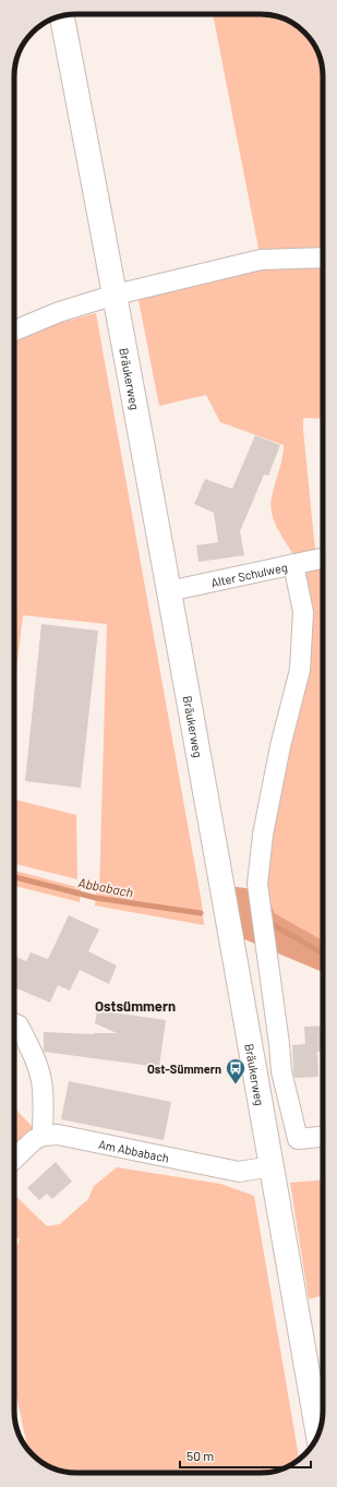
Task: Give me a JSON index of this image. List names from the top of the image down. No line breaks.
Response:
{"streets":{"main road":["Bräukerweg"],"street":["Alter Schulweg","Am Abbabach"]},"crossings":[["Bräukerweg","Alter Schulweg"],["Bräukerweg","Am Abbabach"]],"districts":["Ostsümmern"],"water":["Abbabach"],"places":{"bus stop":["Ost-Sümmern"]},"scale_bar":"50 m"}
